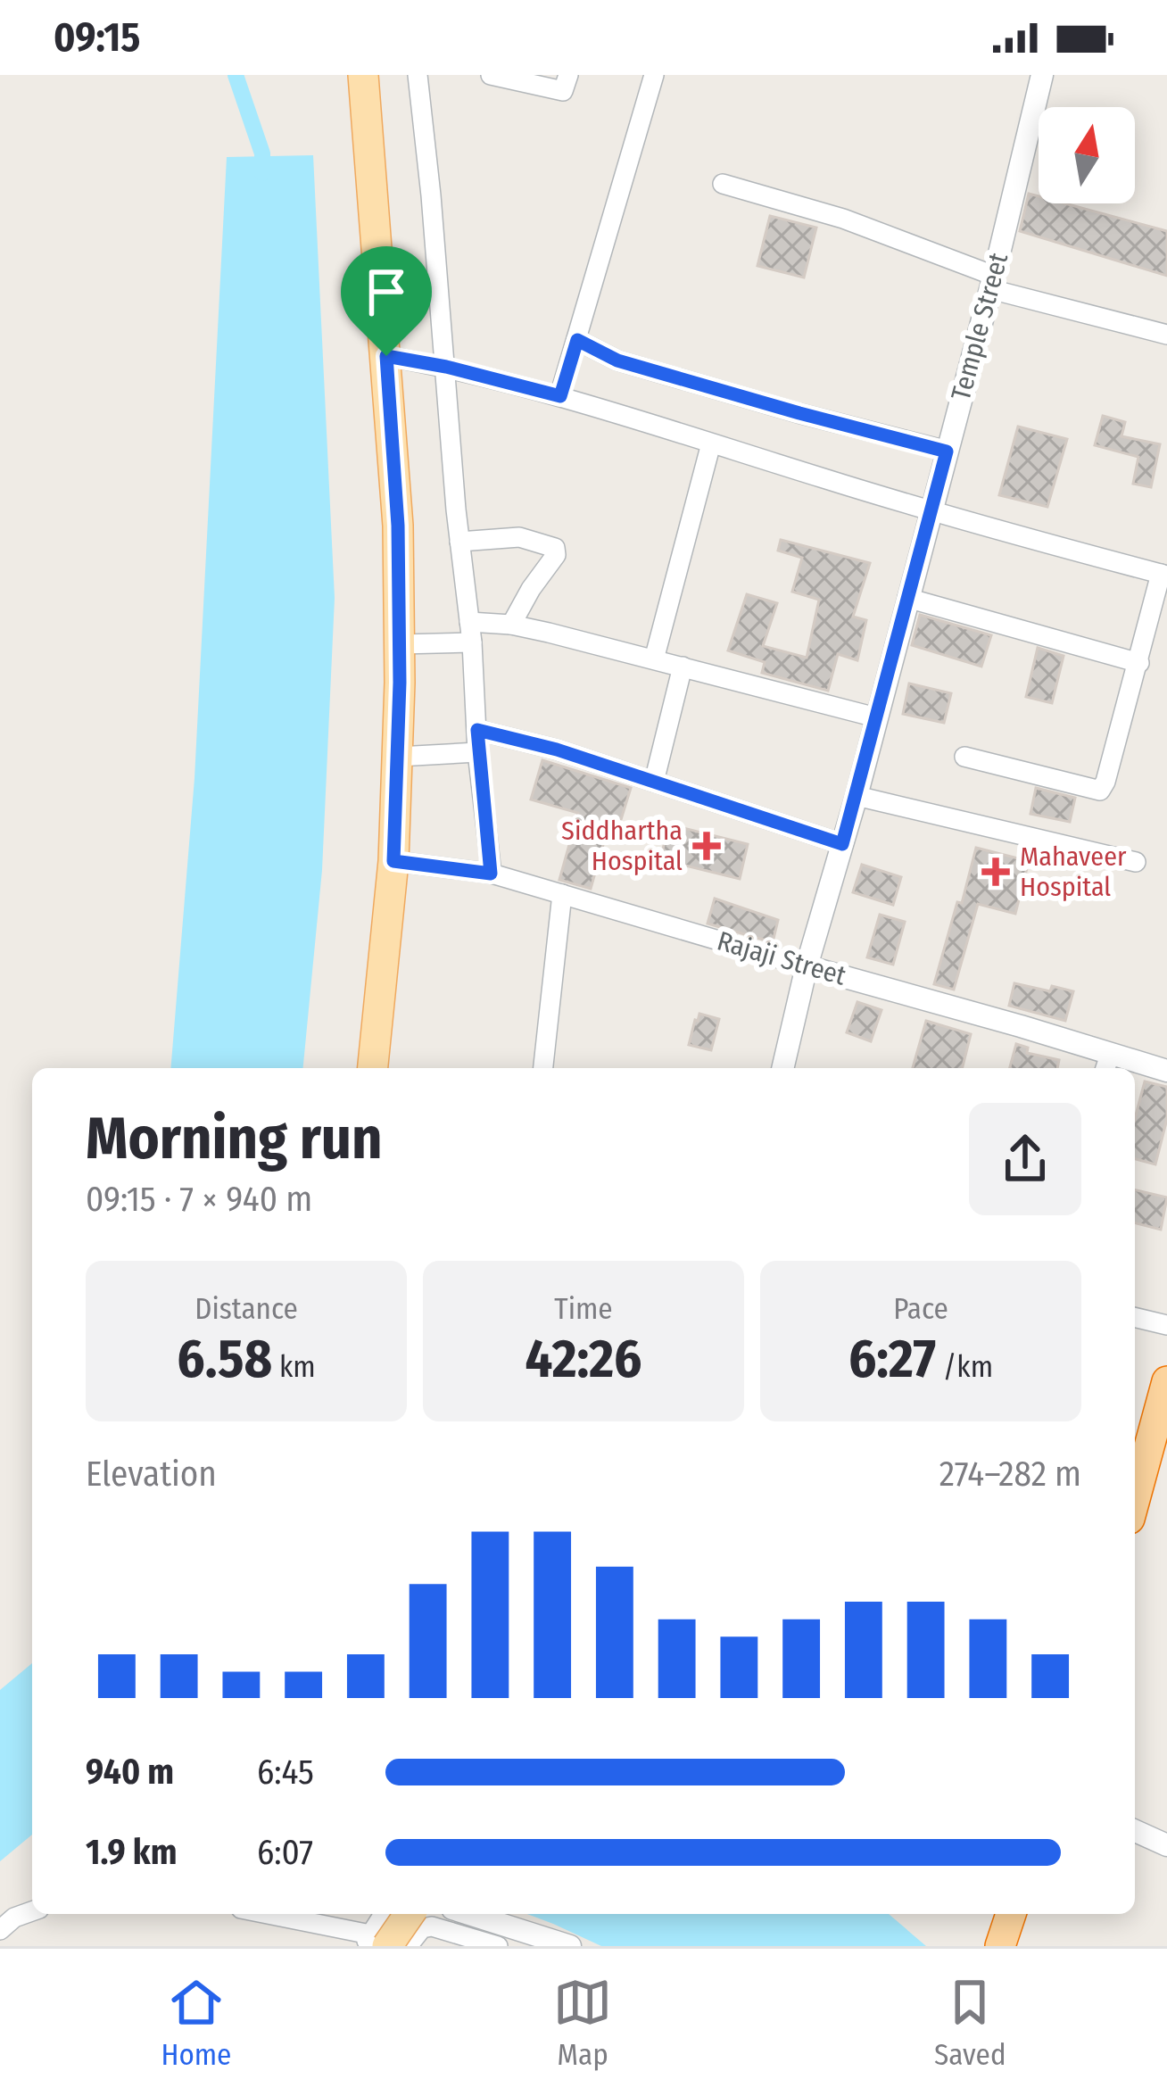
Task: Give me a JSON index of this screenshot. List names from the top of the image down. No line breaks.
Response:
{"streets":{"street":["Temple Street","Rajaji Street"]},"crossings":[["Temple Street","Rajaji Street"]],"places":{"health":["Siddhartha Hospital","Mahaveer Hospital"]},"north":"top","page":{"status":"09:15","heading":["Morning run","09:15 · 7 × 940 m"],"stats":[["Distance","6.58 km"],["Time","42:26"],["Pace","6:27 /km"]],"chart":["Elevation","274–282 m"],"list":[{"name":"940 m","note":"6:45"},{"name":"1.9 km","note":"6:07"}],"tabs":["Home","Map","Saved"]}}
